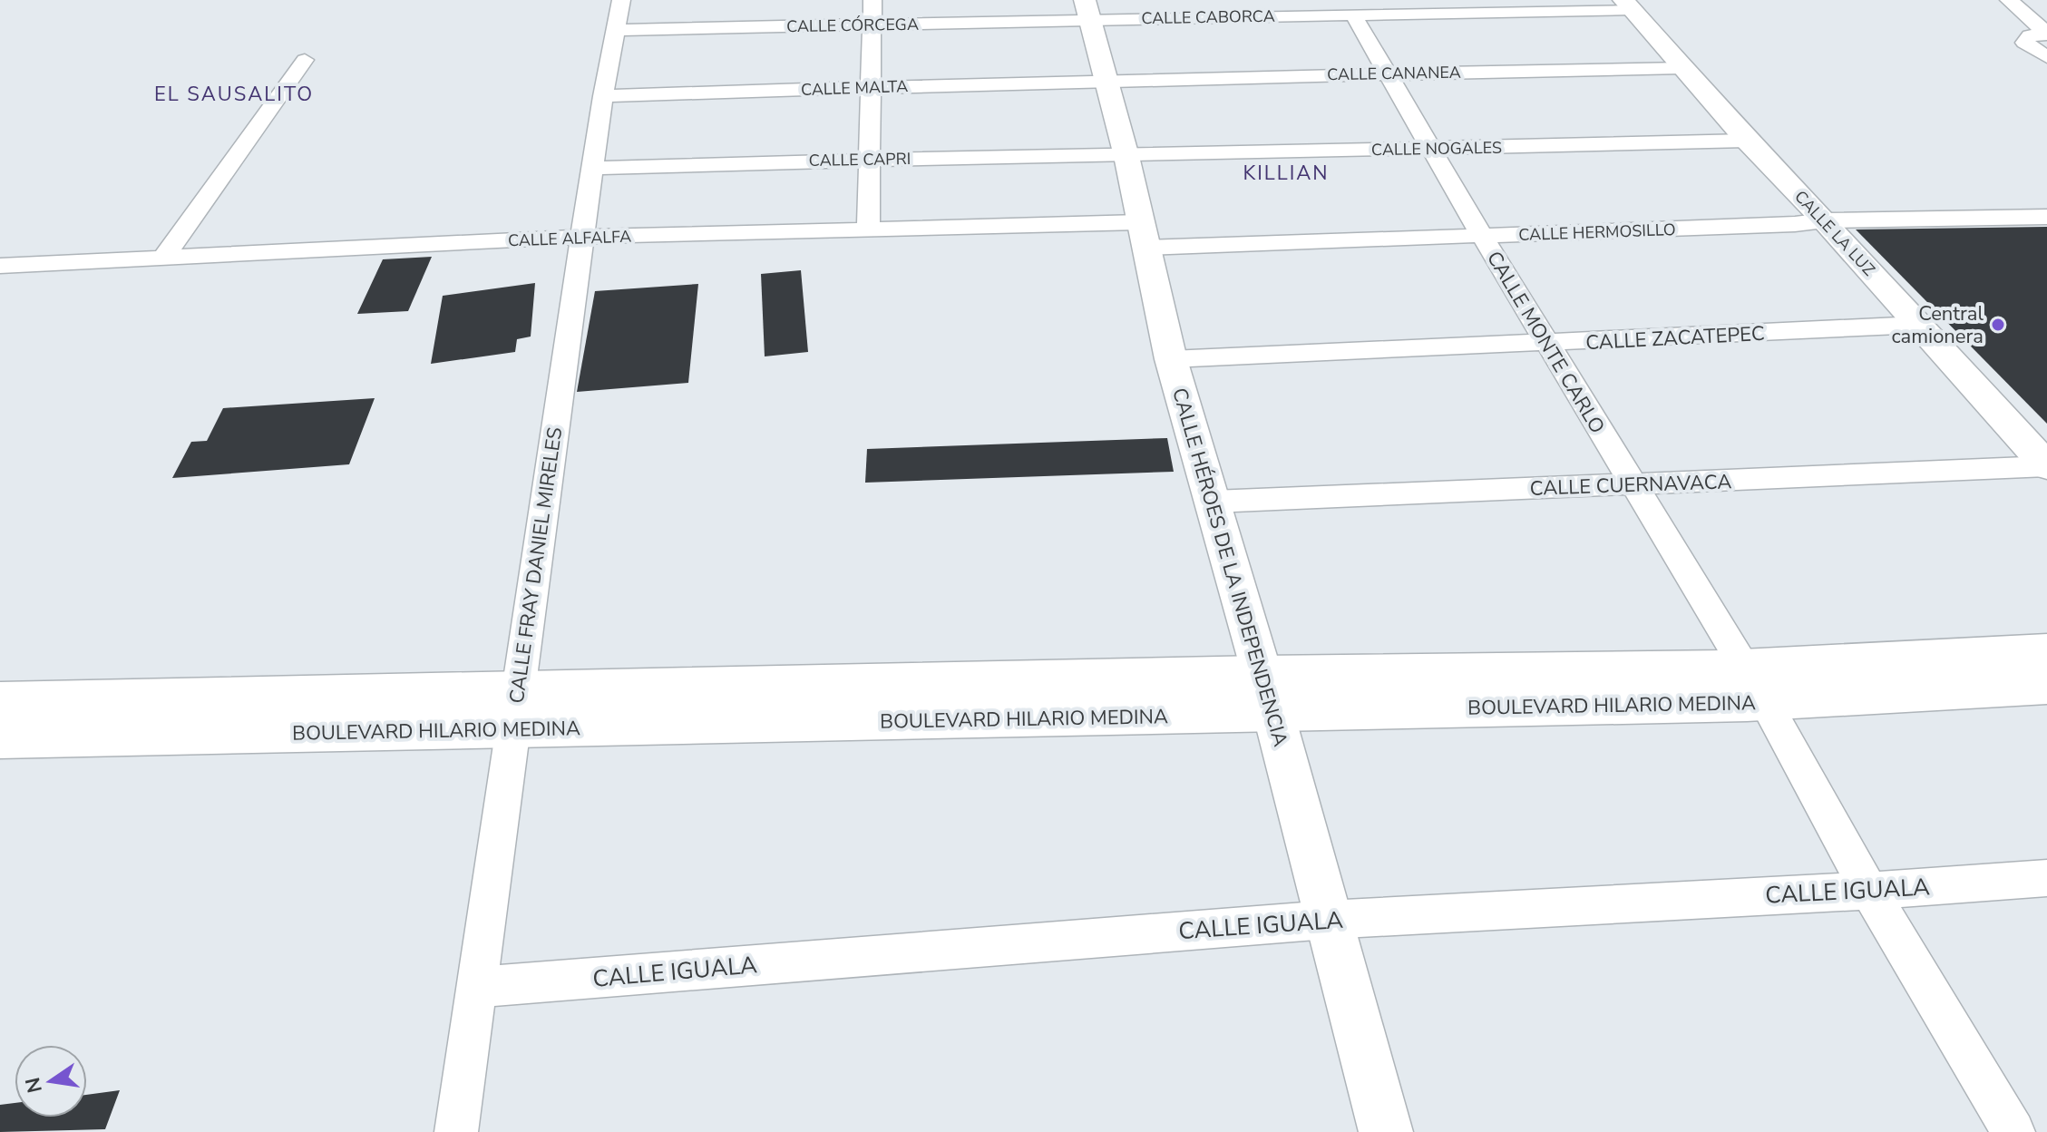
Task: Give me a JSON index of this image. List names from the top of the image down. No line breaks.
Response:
{"streets":{"main road":["BOULEVARD HILARIO MEDINA"],"street":["CALLE CABORCA","CALLE CÓRCEGA","CALLE CANANEA","CALLE MALTA","CALLE NOGALES","CALLE CAPRI","CALLE HERMOSILLO","CALLE LA LUZ","CALLE ALFALFA","CALLE ZACATEPEC","CALLE MONTE CARLO","CALLE CUERNAVACA","CALLE FRAY DANIEL MIRELES","CALLE HÉROES DE LA INDEPENDENCIA","CALLE IGUALA"]},"crossings":[["CALLE CABORCA","CALLE CÓRCEGA"],["CALLE CABORCA","CALLE LA LUZ"],["CALLE CABORCA","CALLE MONTE CARLO"],["CALLE CABORCA","CALLE HÉROES DE LA INDEPENDENCIA"],["CALLE CÓRCEGA","CALLE FRAY DANIEL MIRELES"],["CALLE CÓRCEGA","CALLE HÉROES DE LA INDEPENDENCIA"],["CALLE CANANEA","CALLE MALTA"],["CALLE CANANEA","CALLE LA LUZ"],["CALLE CANANEA","CALLE MONTE CARLO"],["CALLE CANANEA","CALLE HÉROES DE LA INDEPENDENCIA"],["CALLE MALTA","CALLE FRAY DANIEL MIRELES"],["CALLE MALTA","CALLE HÉROES DE LA INDEPENDENCIA"],["CALLE NOGALES","CALLE CAPRI"],["CALLE NOGALES","CALLE LA LUZ"],["CALLE NOGALES","CALLE MONTE CARLO"],["CALLE NOGALES","CALLE HÉROES DE LA INDEPENDENCIA"],["CALLE CAPRI","CALLE FRAY DANIEL MIRELES"],["CALLE CAPRI","CALLE HÉROES DE LA INDEPENDENCIA"],["CALLE HERMOSILLO","CALLE LA LUZ"],["CALLE HERMOSILLO","CALLE ALFALFA"],["CALLE HERMOSILLO","CALLE MONTE CARLO"],["CALLE HERMOSILLO","CALLE HÉROES DE LA INDEPENDENCIA"],["CALLE LA LUZ","CALLE ZACATEPEC"],["CALLE LA LUZ","CALLE CUERNAVACA"],["CALLE ALFALFA","CALLE FRAY DANIEL MIRELES"],["CALLE ALFALFA","CALLE HÉROES DE LA INDEPENDENCIA"],["CALLE ZACATEPEC","CALLE MONTE CARLO"],["CALLE ZACATEPEC","CALLE HÉROES DE LA INDEPENDENCIA"],["CALLE MONTE CARLO","CALLE CUERNAVACA"],["CALLE MONTE CARLO","BOULEVARD HILARIO MEDINA"],["CALLE MONTE CARLO","CALLE IGUALA"],["CALLE CUERNAVACA","CALLE HÉROES DE LA INDEPENDENCIA"],["CALLE FRAY DANIEL MIRELES","BOULEVARD HILARIO MEDINA"],["CALLE FRAY DANIEL MIRELES","CALLE IGUALA"],["CALLE HÉROES DE LA INDEPENDENCIA","BOULEVARD HILARIO MEDINA"],["CALLE HÉROES DE LA INDEPENDENCIA","CALLE IGUALA"]],"districts":["EL SAUSALITO","KILLIAN"],"places":["Central camionera"],"north":"left"}
